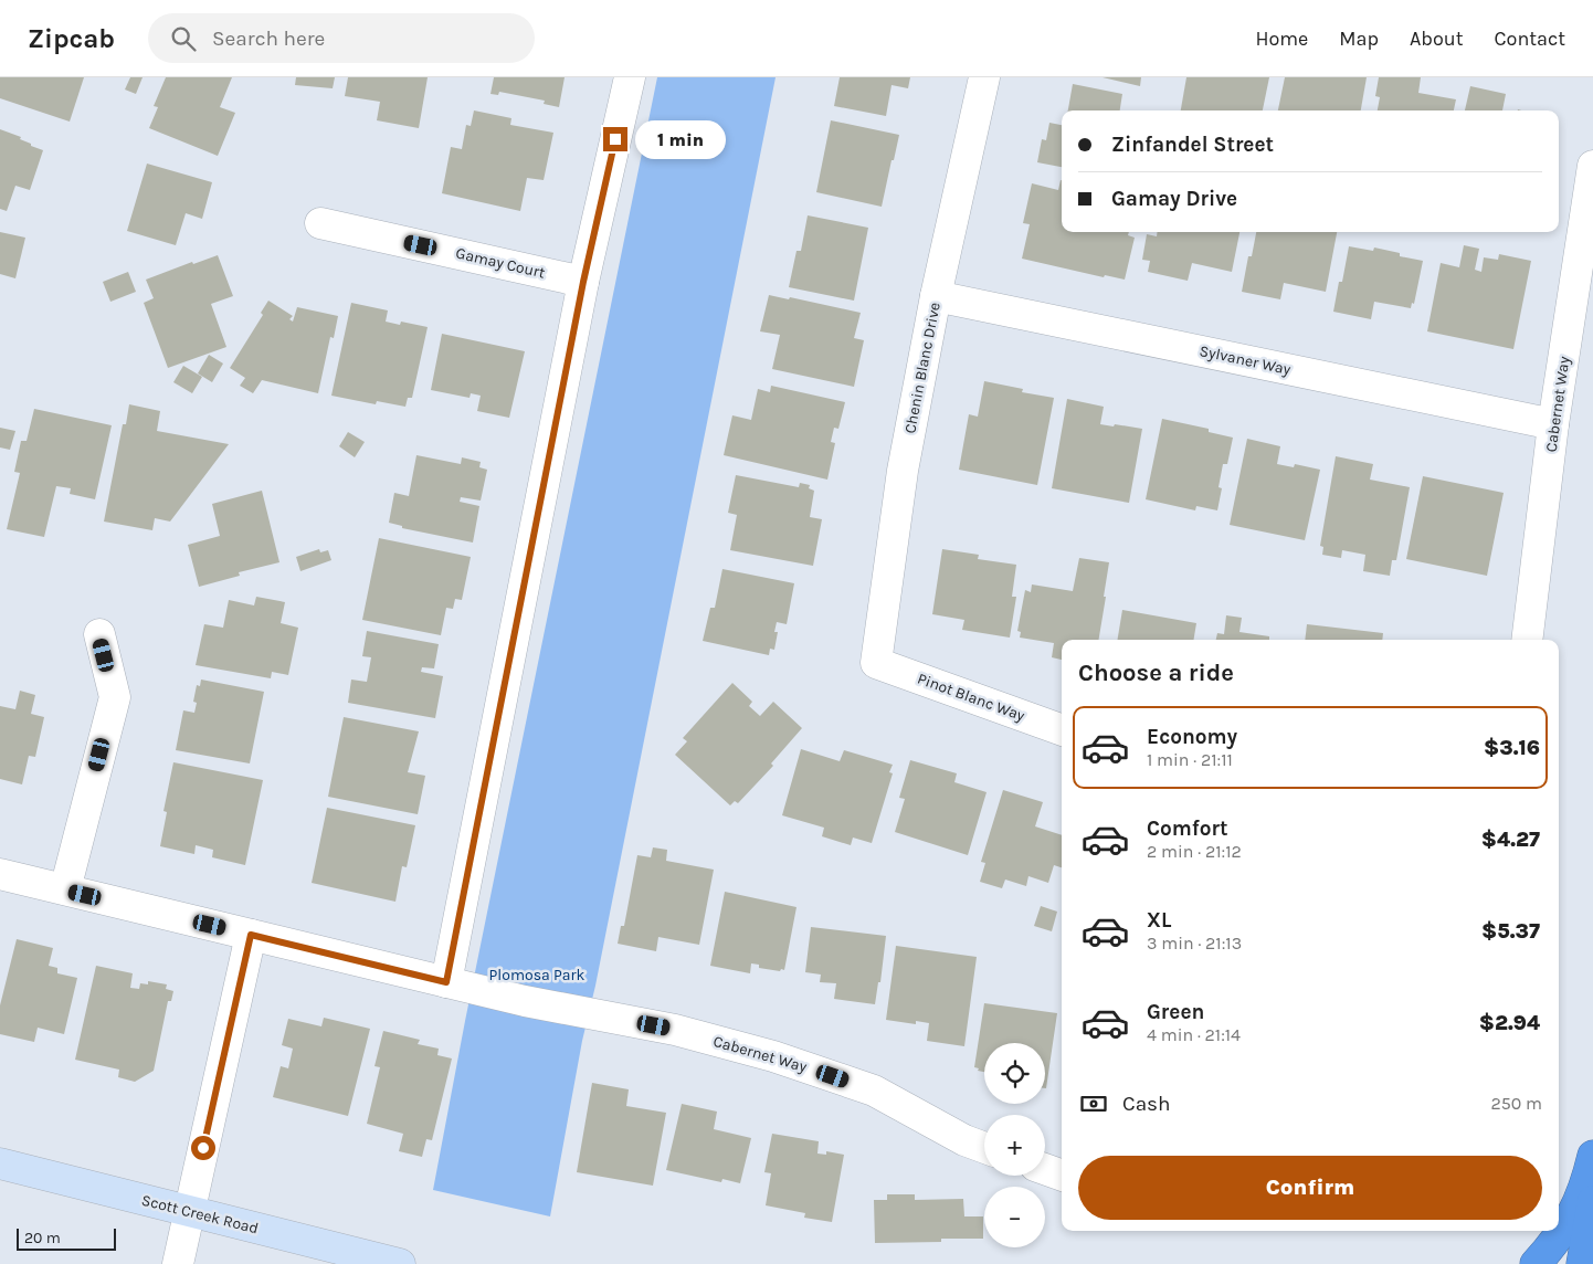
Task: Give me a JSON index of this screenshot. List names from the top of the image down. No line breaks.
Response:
{"streets":{"main road":["Scott Creek Road"],"street":["Gamay Court","Sylvaner Way","Chenin Blanc Drive","Cabernet Way","Pinot Blanc Way"]},"crossings":[["Sylvaner Way","Chenin Blanc Drive"],["Sylvaner Way","Cabernet Way"],["Chenin Blanc Drive","Pinot Blanc Way"]],"parks":["Plomosa Park"],"scale_bar":"20 m","page":{"header":"Zipcab","search":"Search here","nav":["Home","Map","About","Contact"],"banner":["Zinfandel Street","Gamay Drive"],"bubble":"1 min","heading":"Choose a ride","list":[{"name":"Economy","note":"1 min · 21:11","value":"$3.16"},{"name":"Comfort","note":"2 min · 21:12","value":"$4.27"},{"name":"XL","note":"3 min · 21:13","value":"$5.37"},{"name":"Green","note":"4 min · 21:14","value":"$2.94"}],"map_buttons":["+","−"],"pay":["Cash","250 m"],"buttons":"Confirm","scale":"20 m"}}
